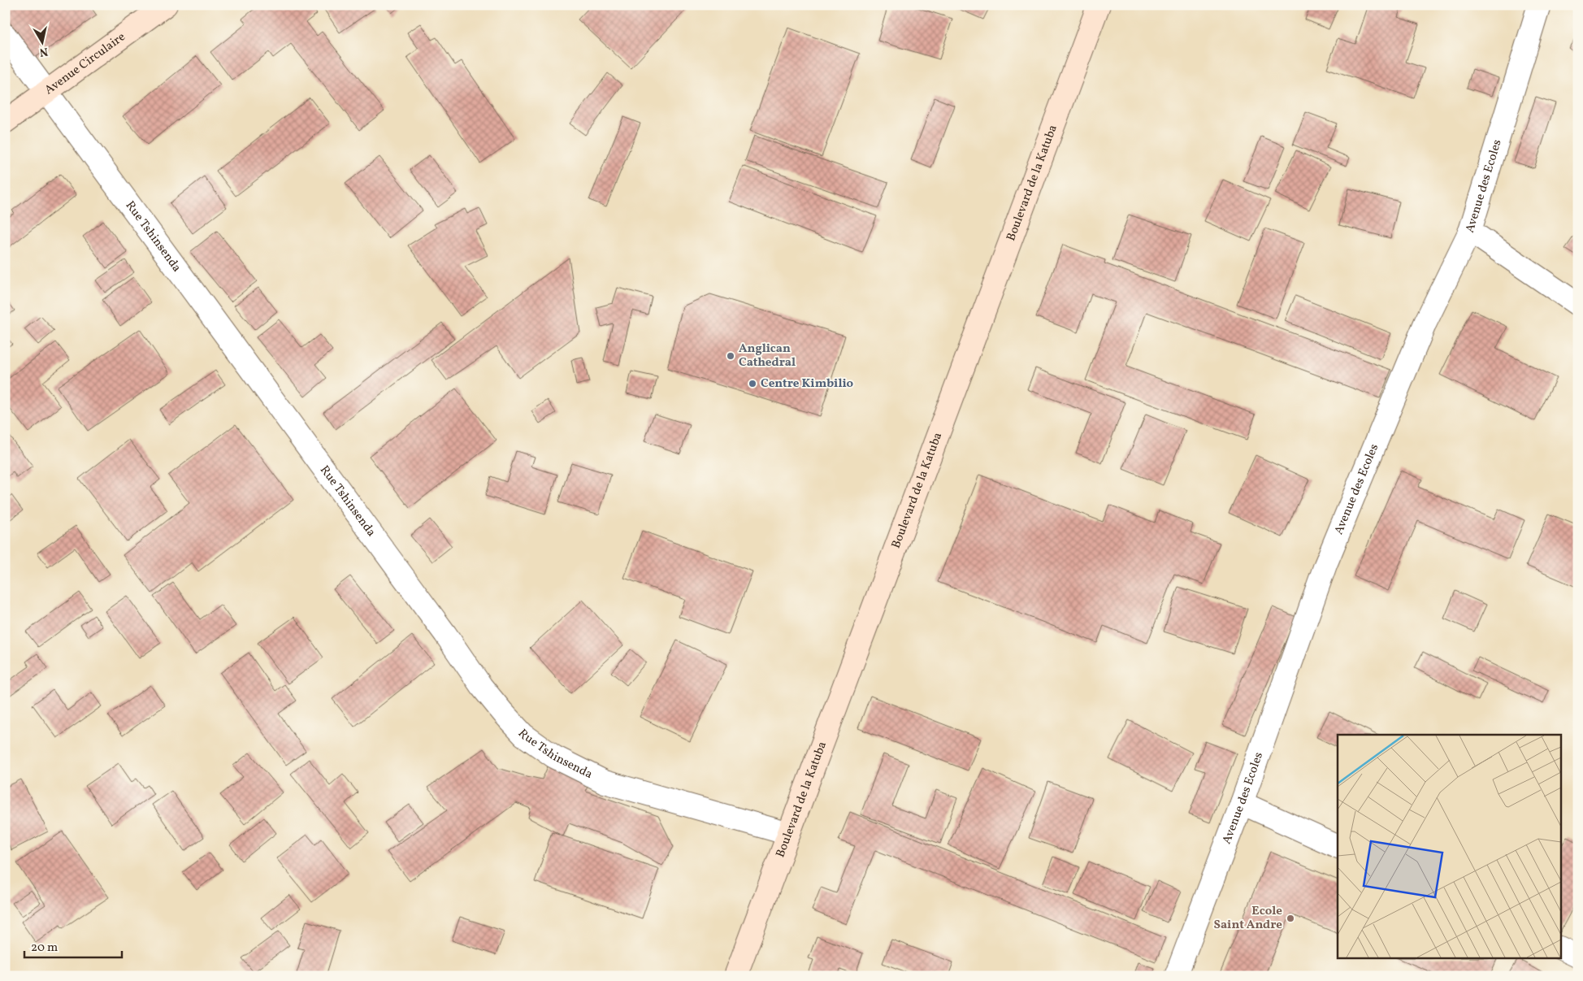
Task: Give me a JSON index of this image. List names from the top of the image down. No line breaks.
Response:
{"streets":{"street":["Avenue Circulaire","Boulevard de la Katuba","Avenue des Ecoles","Rue Tshinsenda"]},"crossings":[["Avenue Circulaire","Rue Tshinsenda"],["Boulevard de la Katuba","Rue Tshinsenda"]],"places":["Anglican Cathedral","Centre Kimbilio","Ecole Saint Andre"],"scale_bar":"20 m","north":"bottom"}
